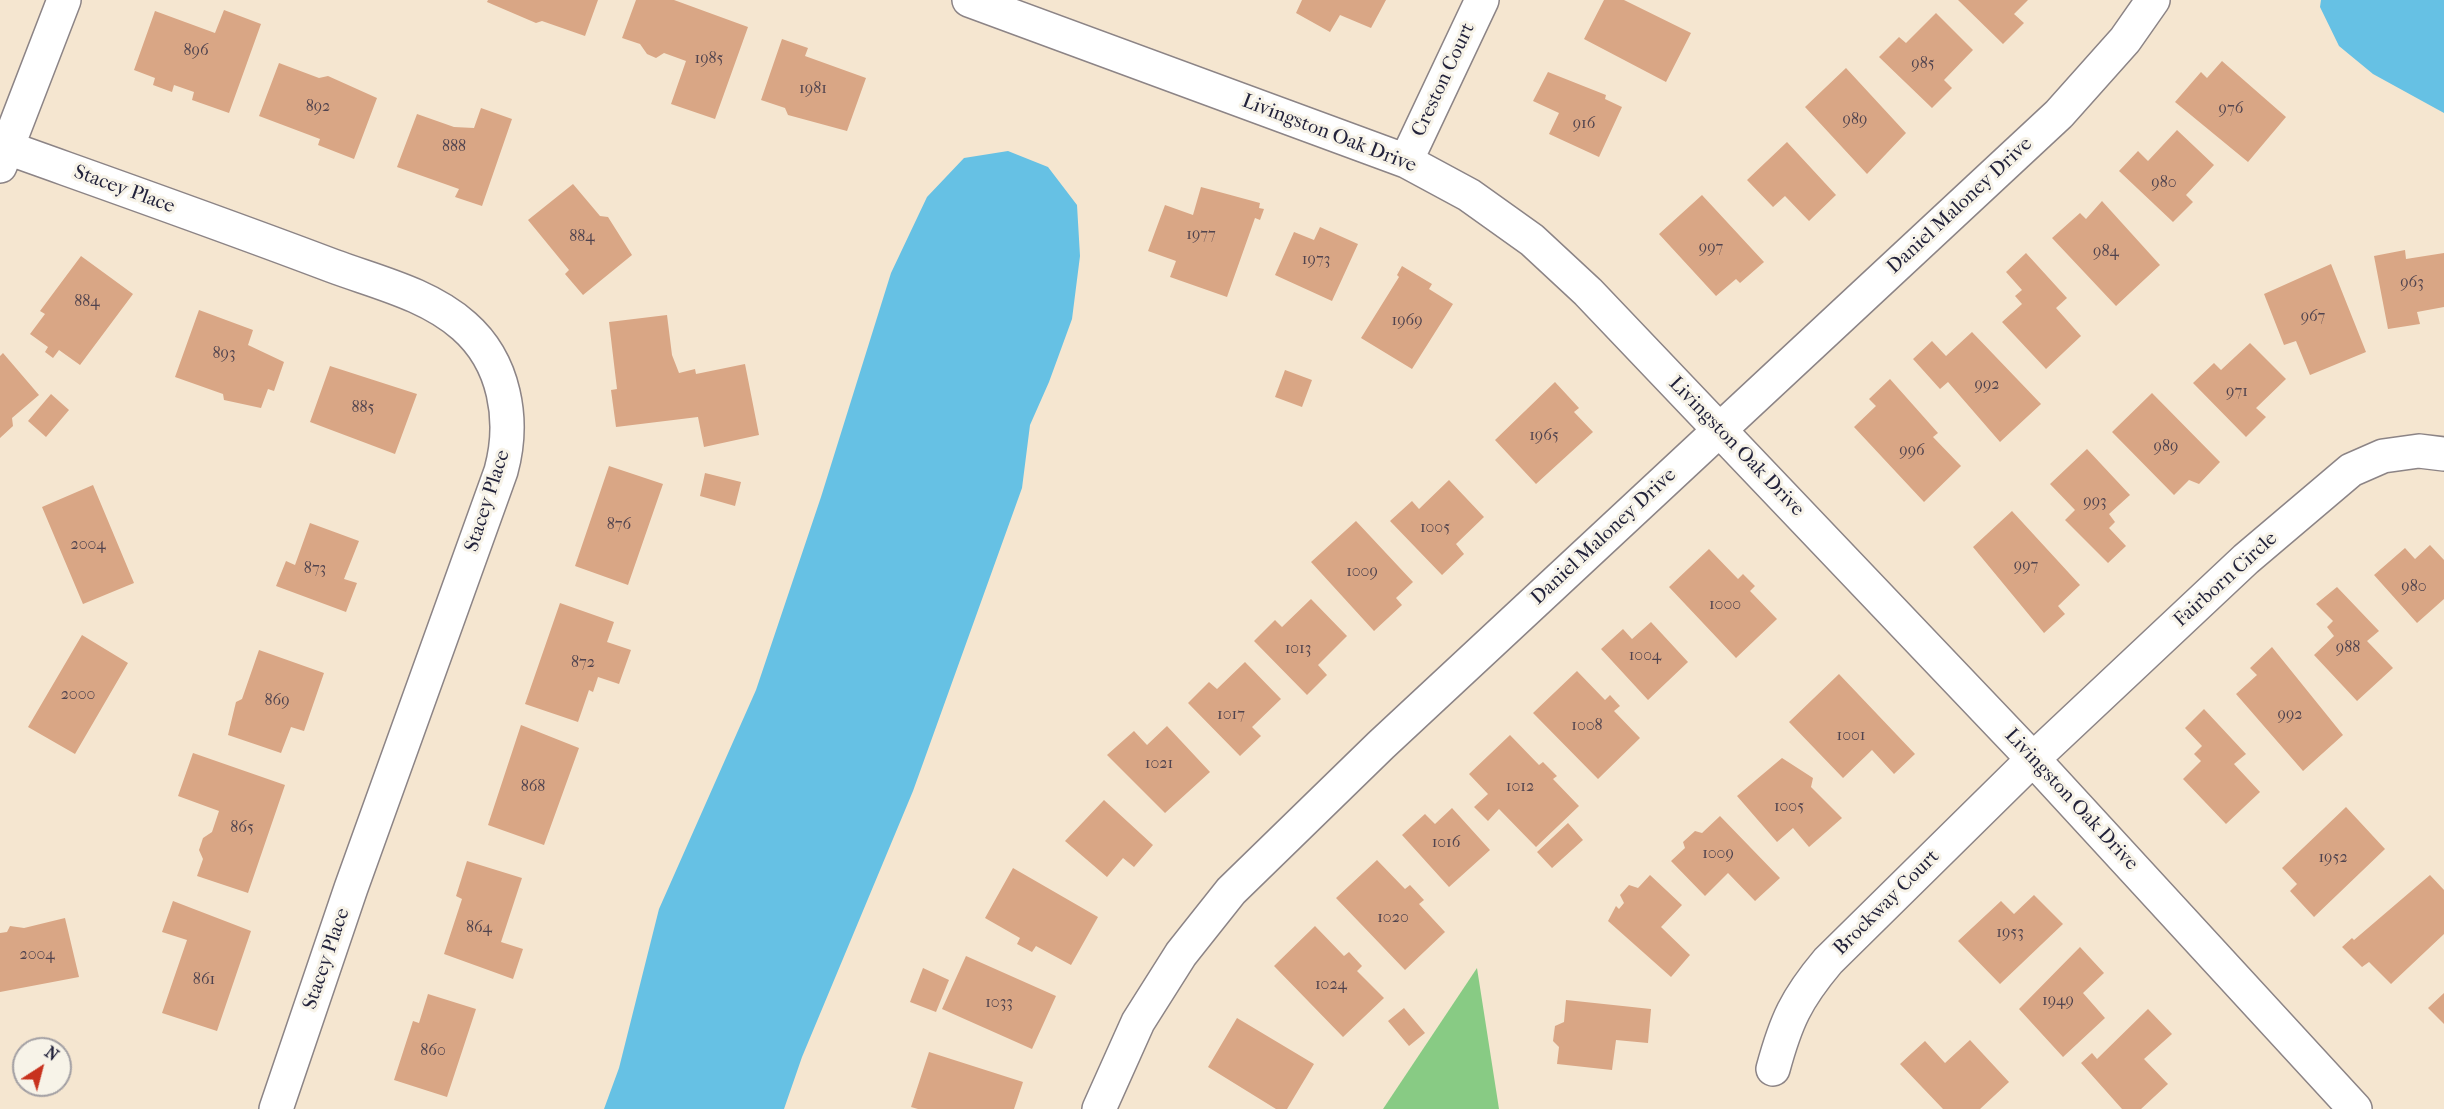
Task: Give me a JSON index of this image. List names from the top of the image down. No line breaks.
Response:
{"streets":{"street":["Creston Court","Livingston Oak Drive","Stacey Place","Daniel Maloney Drive","Fairborn Circle","Brockway Court"]},"crossings":[["Creston Court","Livingston Oak Drive"],["Livingston Oak Drive","Daniel Maloney Drive"],["Livingston Oak Drive","Fairborn Circle"],["Livingston Oak Drive","Brockway Court"],["Fairborn Circle","Brockway Court"]],"house_numbers":["896","1985","985","1981","892","976","989","916","888","980","1977","884","997","984","1973","963","884","967","1969","893","992","971","885","1965","989","996","993","876","1005","2004","997","873","1009","980","1000","988","1013","1004","872","2000","869","1017","992","1008","1001","1021","868","1012","1005","865","1016","1009","1952","1020","864","1953","2004","861","1024","1949","1033","860"],"north":"top right"}
